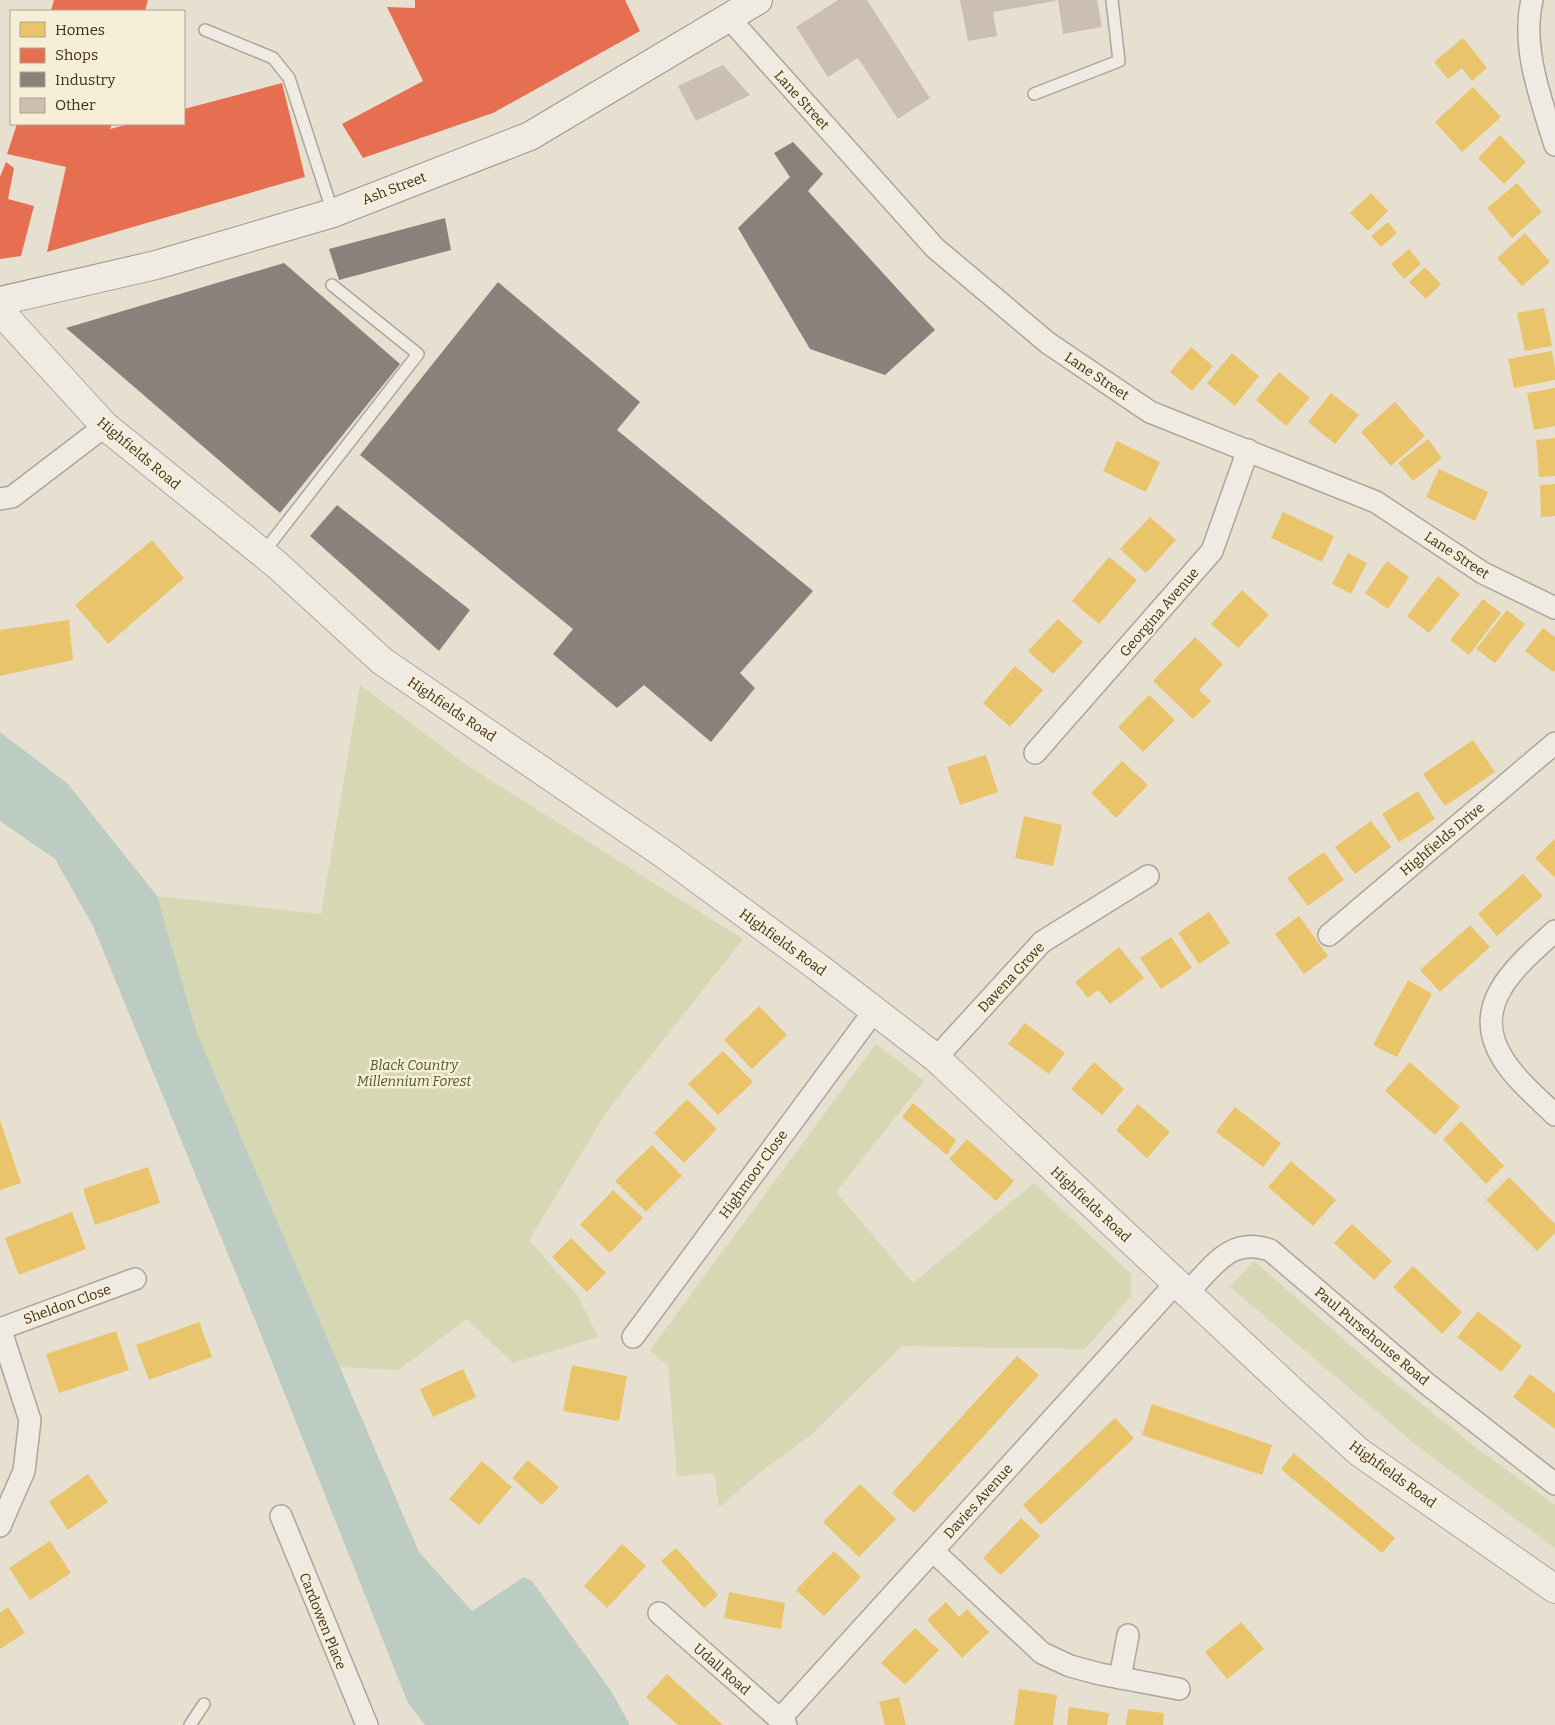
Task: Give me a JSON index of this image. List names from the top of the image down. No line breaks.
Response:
{"streets":{"street":["Lane Street","Ash Street","Highfields Road","Georgina Avenue","Highfields Drive","Davena Grove","Highmoor Close","Sheldon Close","Paul Pursehouse Road","Davies Avenue","Cardowen Place","Udall Road"]},"crossings":[["Lane Street","Ash Street"],["Lane Street","Georgina Avenue"],["Highfields Road","Davena Grove"],["Highfields Road","Highmoor Close"],["Highfields Road","Paul Pursehouse Road"],["Highfields Road","Davies Avenue"],["Paul Pursehouse Road","Davies Avenue"],["Davies Avenue","Udall Road"]],"parks":["Black Country Millennium Forest"],"legend":["Homes","Shops","Industry","Other"]}
